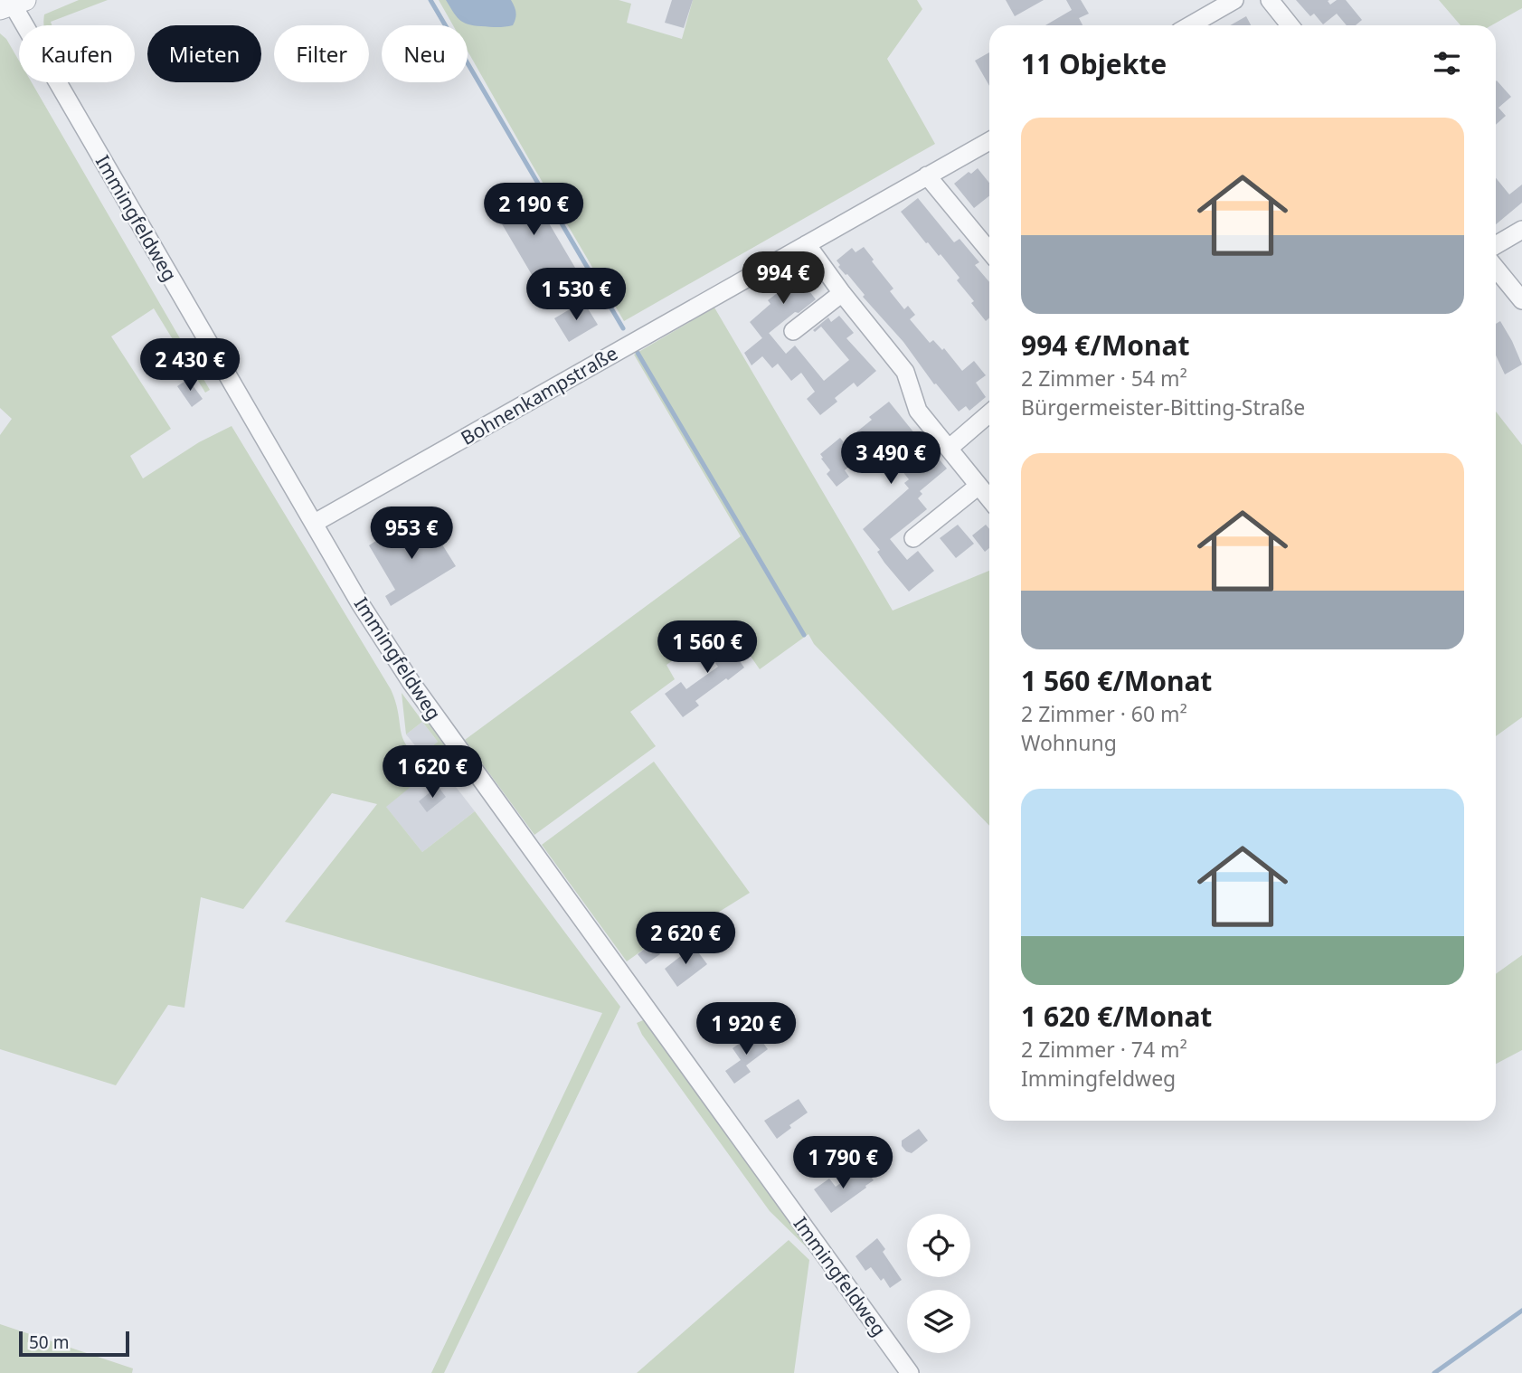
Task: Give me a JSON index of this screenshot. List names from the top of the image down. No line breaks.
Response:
{"streets":{"street":["Immingfeldweg","Bohnenkampstraße"]},"crossings":[["Immingfeldweg","Bohnenkampstraße"]],"scale_bar":"50 m","page":{"chip":["Kaufen","Mieten","Filter","Neu"],"heading":"11 Objekte","list":[{"name":"994 €/Monat","note":"2 Zimmer · 54 m² · Bürgermeister-Bitting-Straße"},{"name":"1 560 €/Monat","note":"2 Zimmer · 60 m² · Wohnung"},{"name":"1 620 €/Monat","note":"2 Zimmer · 74 m² · Immingfeldweg"}],"price":["2 190 €","994 €","1 530 €","2 430 €","3 490 €","953 €","1 560 €","1 620 €","2 620 €","1 920 €","1 790 €"],"scale":"50 m"}}
